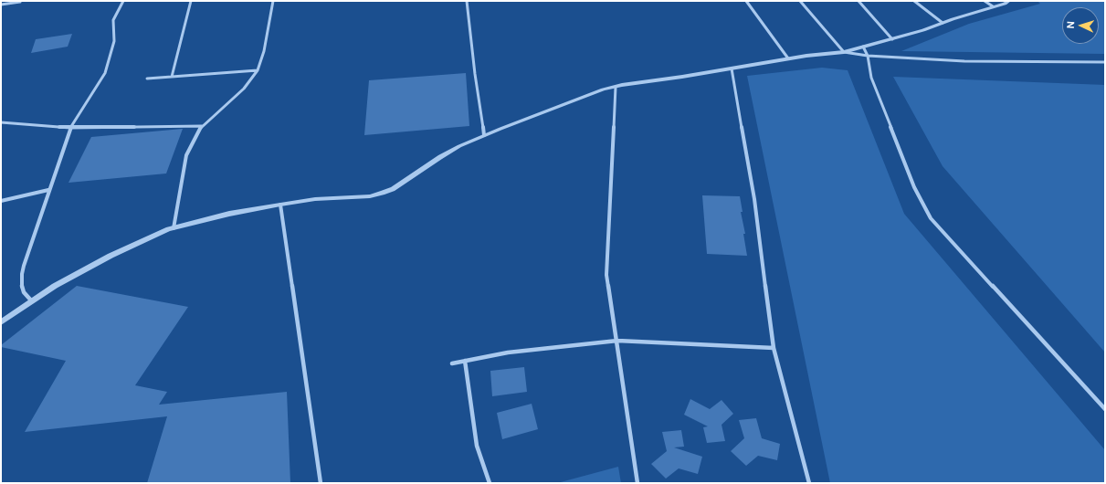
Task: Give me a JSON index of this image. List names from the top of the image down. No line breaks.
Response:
{"north":"left"}
